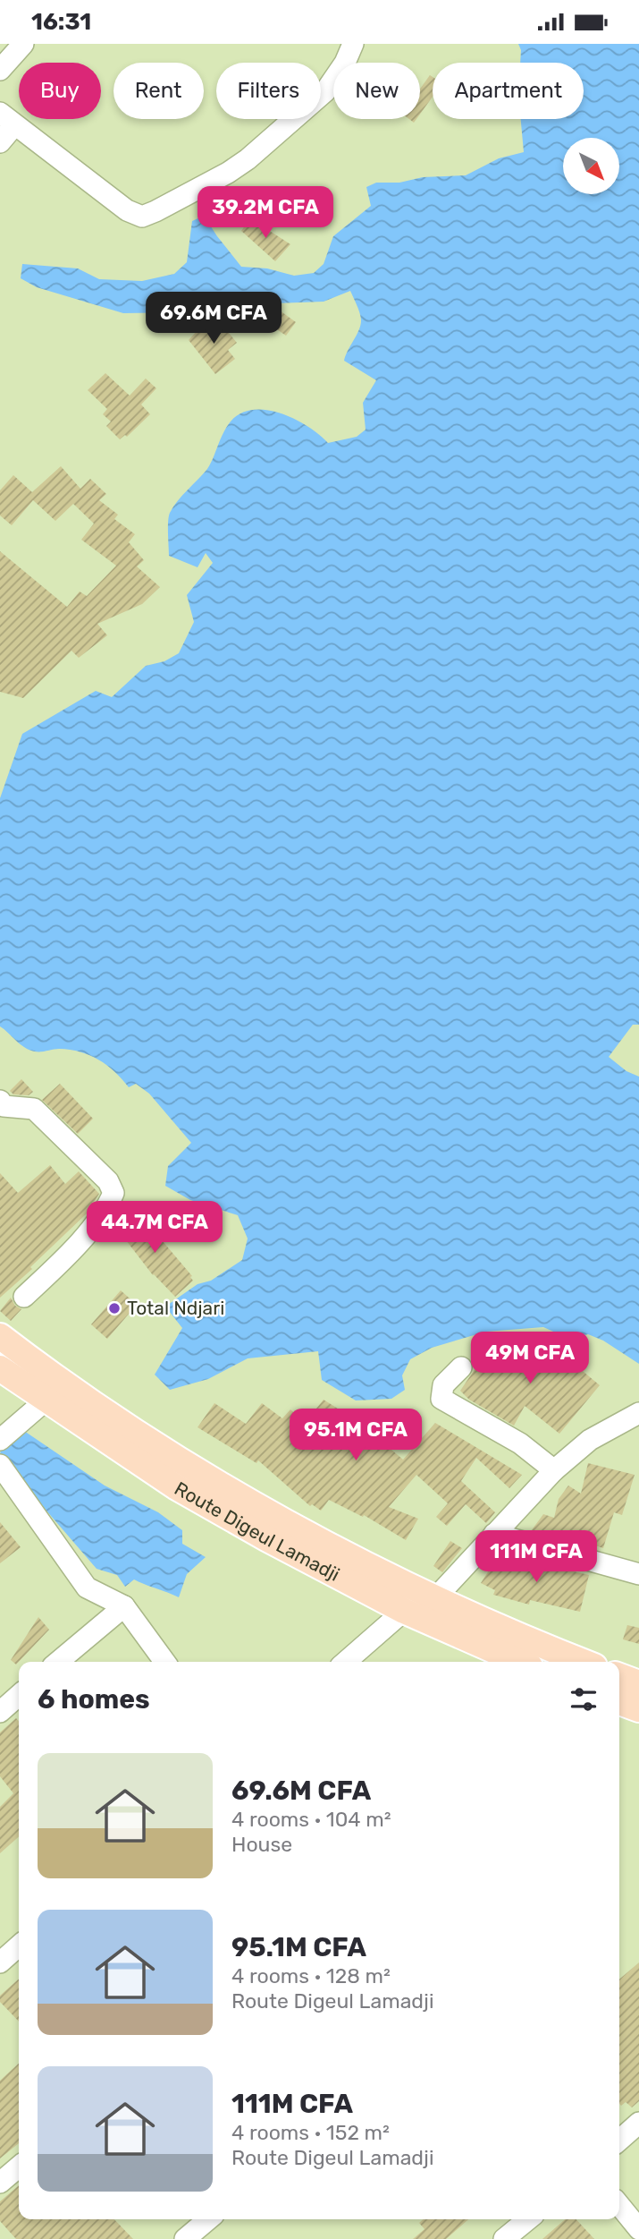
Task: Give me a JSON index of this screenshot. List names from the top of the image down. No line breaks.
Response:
{"streets":{"main road":["Route Digeul Lamadji"]},"places":["Total Ndjari"],"north":"bottom right","page":{"status":"16:31","chip":["Buy","Rent","Filters","New","Apartment"],"price":["39.2M CFA","69.6M CFA","44.7M CFA","49M CFA","95.1M CFA","111M CFA"],"heading":"6 homes","list":[{"name":"69.6M CFA","note":"4 rooms · 104 m² · House"},{"name":"95.1M CFA","note":"4 rooms · 128 m² · Route Digeul Lamadji"},{"name":"111M CFA","note":"4 rooms · 152 m² · Route Digeul Lamadji"}]}}
